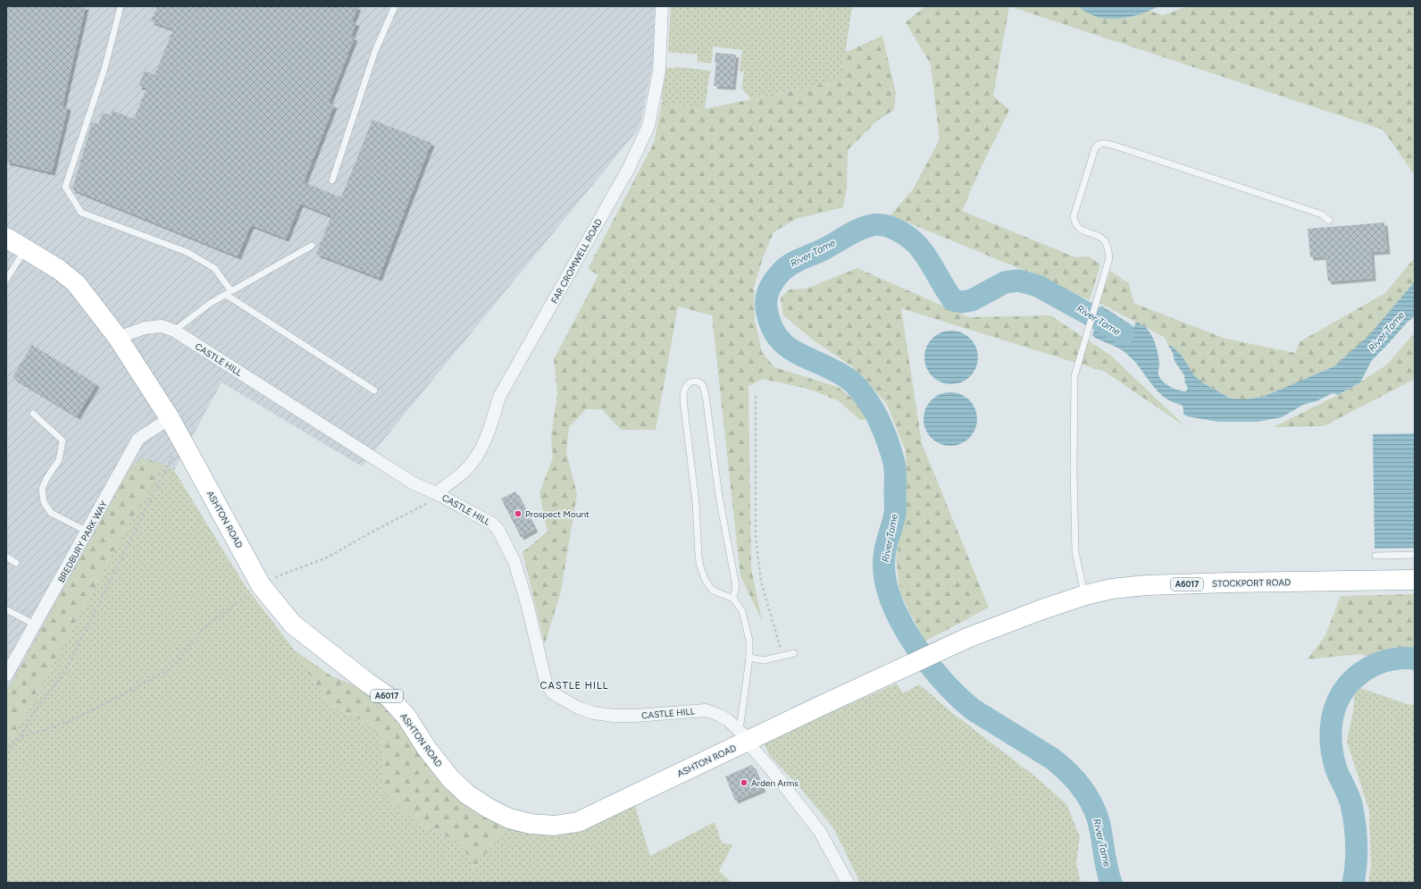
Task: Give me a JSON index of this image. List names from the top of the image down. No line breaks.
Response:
{"streets":{"highway":["ASHTON ROAD","STOCKPORT ROAD","A6017"],"street":["FAR CROMWELL ROAD","CASTLE HILL","BREDBURY PARK WAY"]},"crossings":[["FAR CROMWELL ROAD","CASTLE HILL"],["CASTLE HILL","ASHTON ROAD"],["ASHTON ROAD","BREDBURY PARK WAY"],["ASHTON ROAD","STOCKPORT ROAD"]],"districts":["CASTLE HILL"],"water":["River Tame"],"places":["Prospect Mount","Arden Arms"]}
